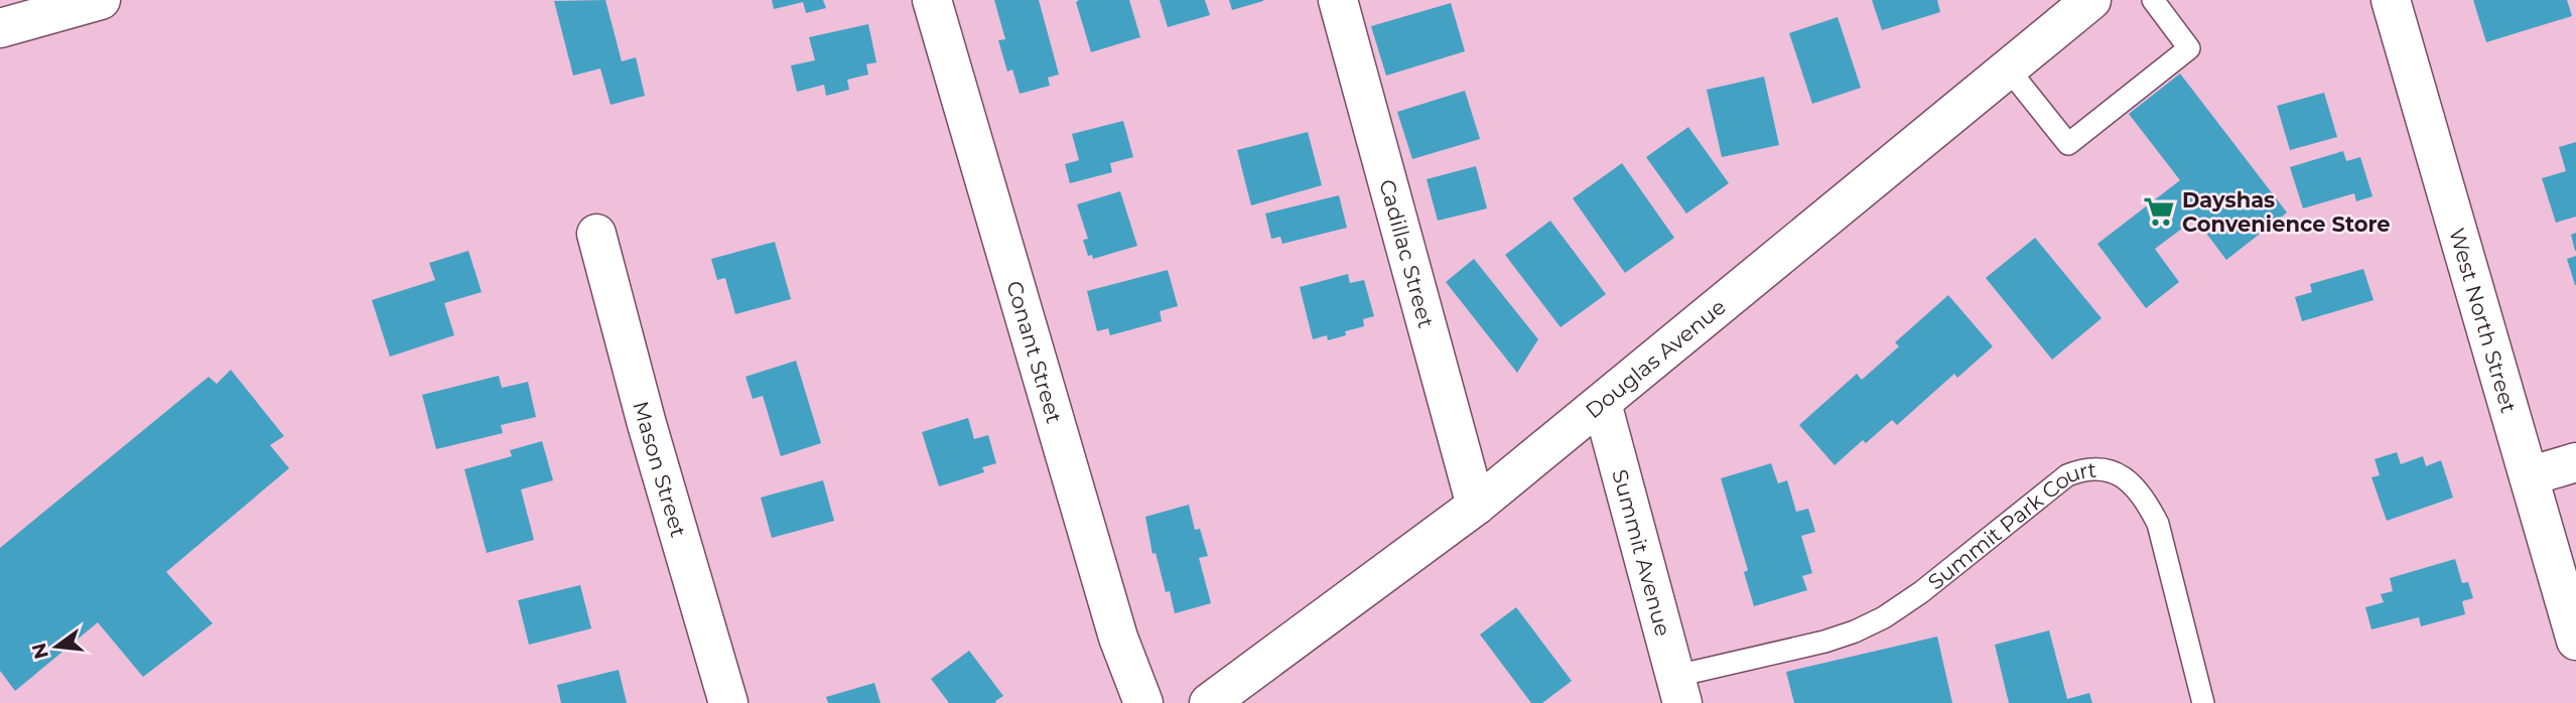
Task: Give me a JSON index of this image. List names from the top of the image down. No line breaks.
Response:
{"streets":{"street":["Cadillac Street","West North Street","Conant Street","Douglas Avenue","Mason Street","Summit Avenue"],"lane":["Summit Park Court"]},"crossings":[["Cadillac Street","Douglas Avenue"],["Douglas Avenue","Summit Avenue"],["Summit Park Court","Summit Avenue"]],"places":{"supermarket":["Dayshas Convenience Store"]},"north":"left"}
